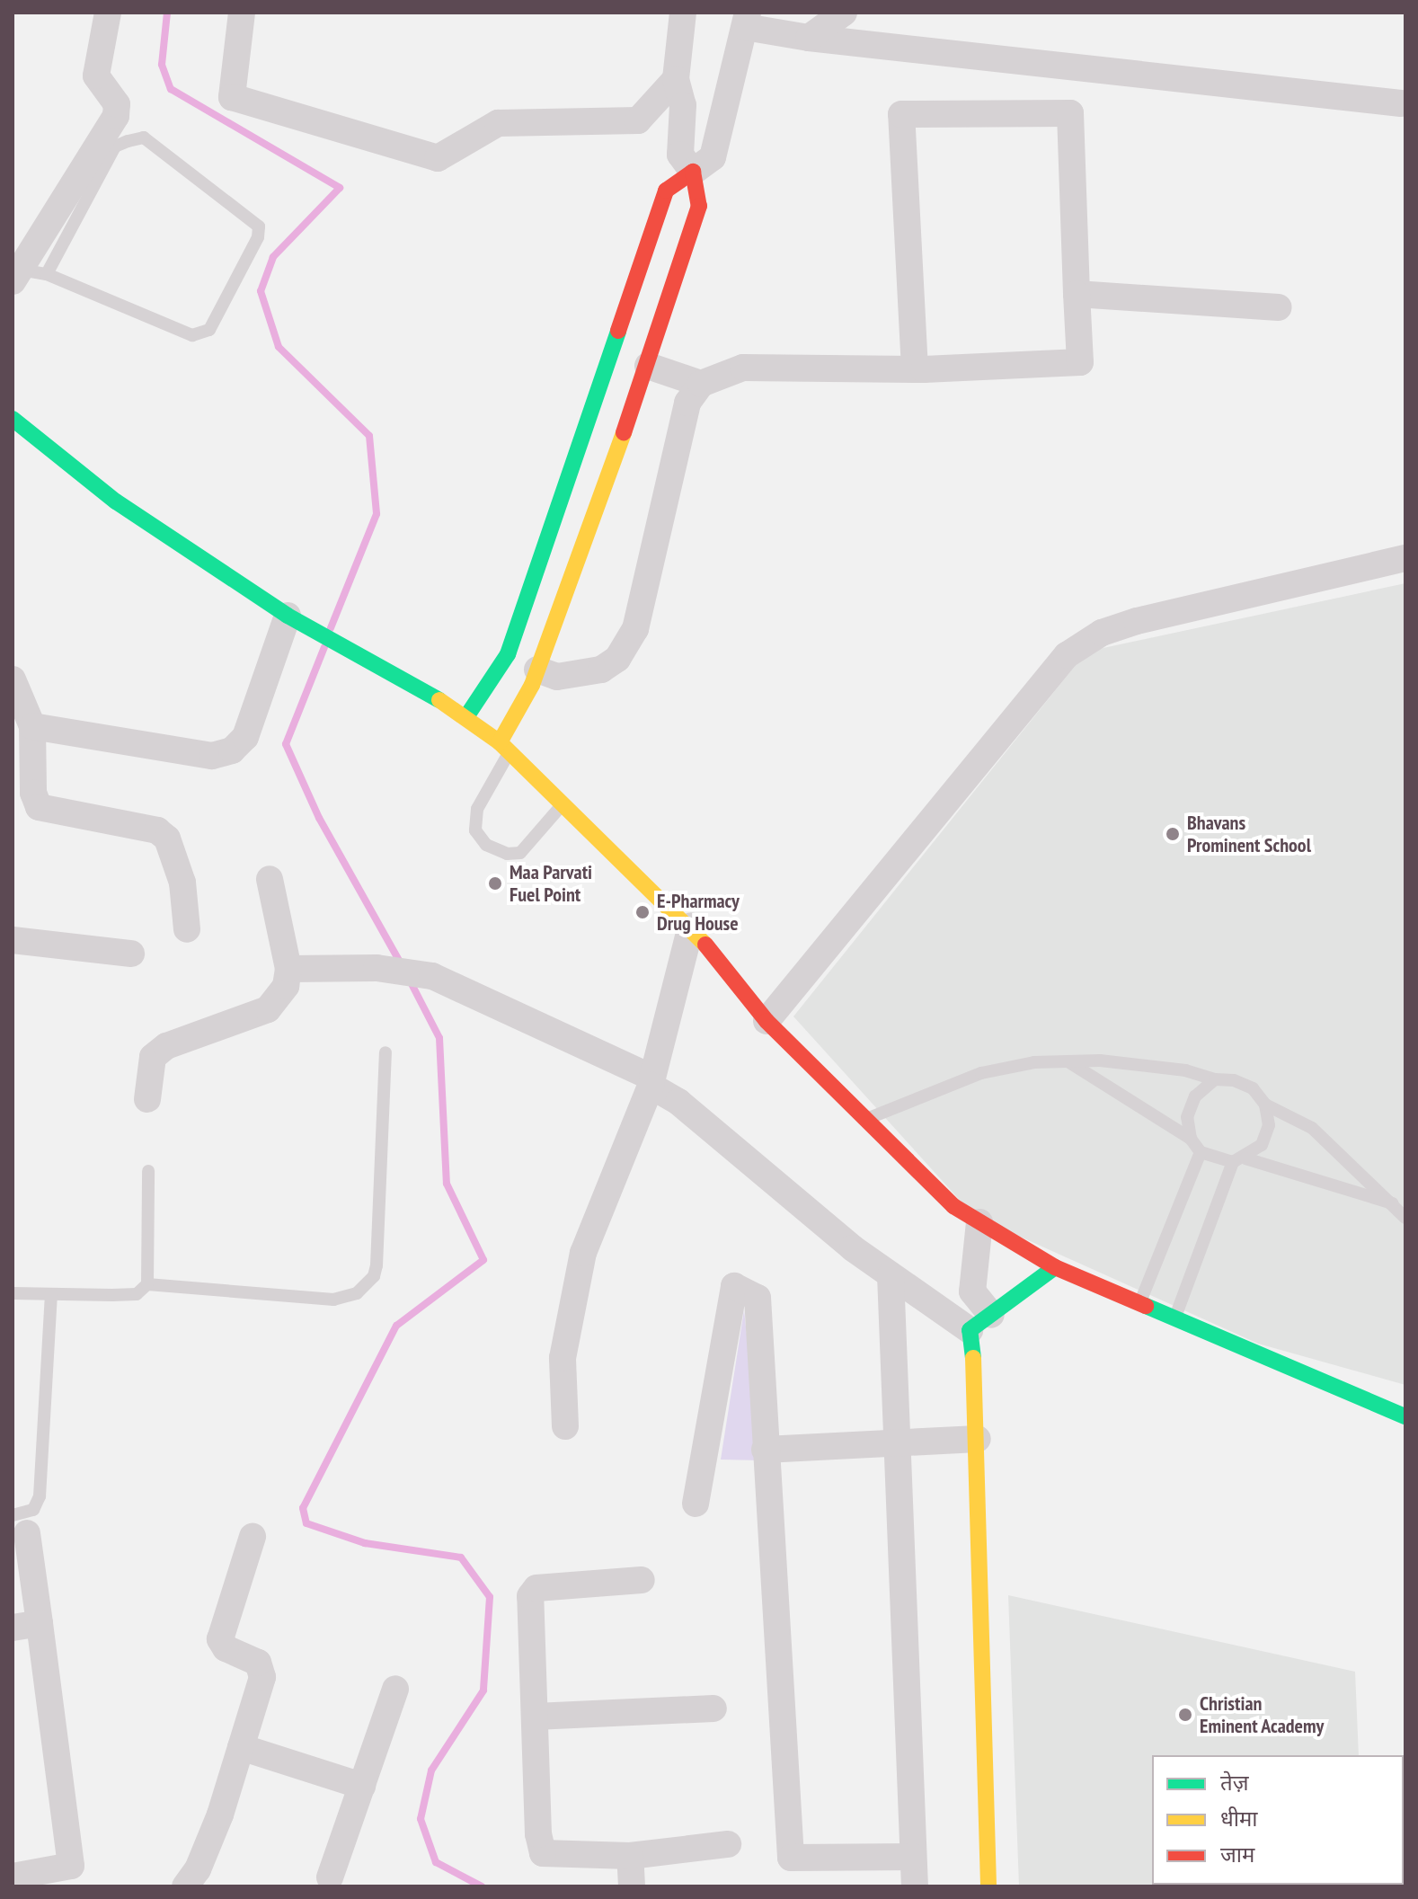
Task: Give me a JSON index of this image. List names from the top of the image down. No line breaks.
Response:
{"places":["Bhavans Prominent School","Maa Parvati Fuel Point","E-Pharmacy Drug House","Christian Eminent Academy"],"legend":["तेज़","धीमा","जाम"]}
